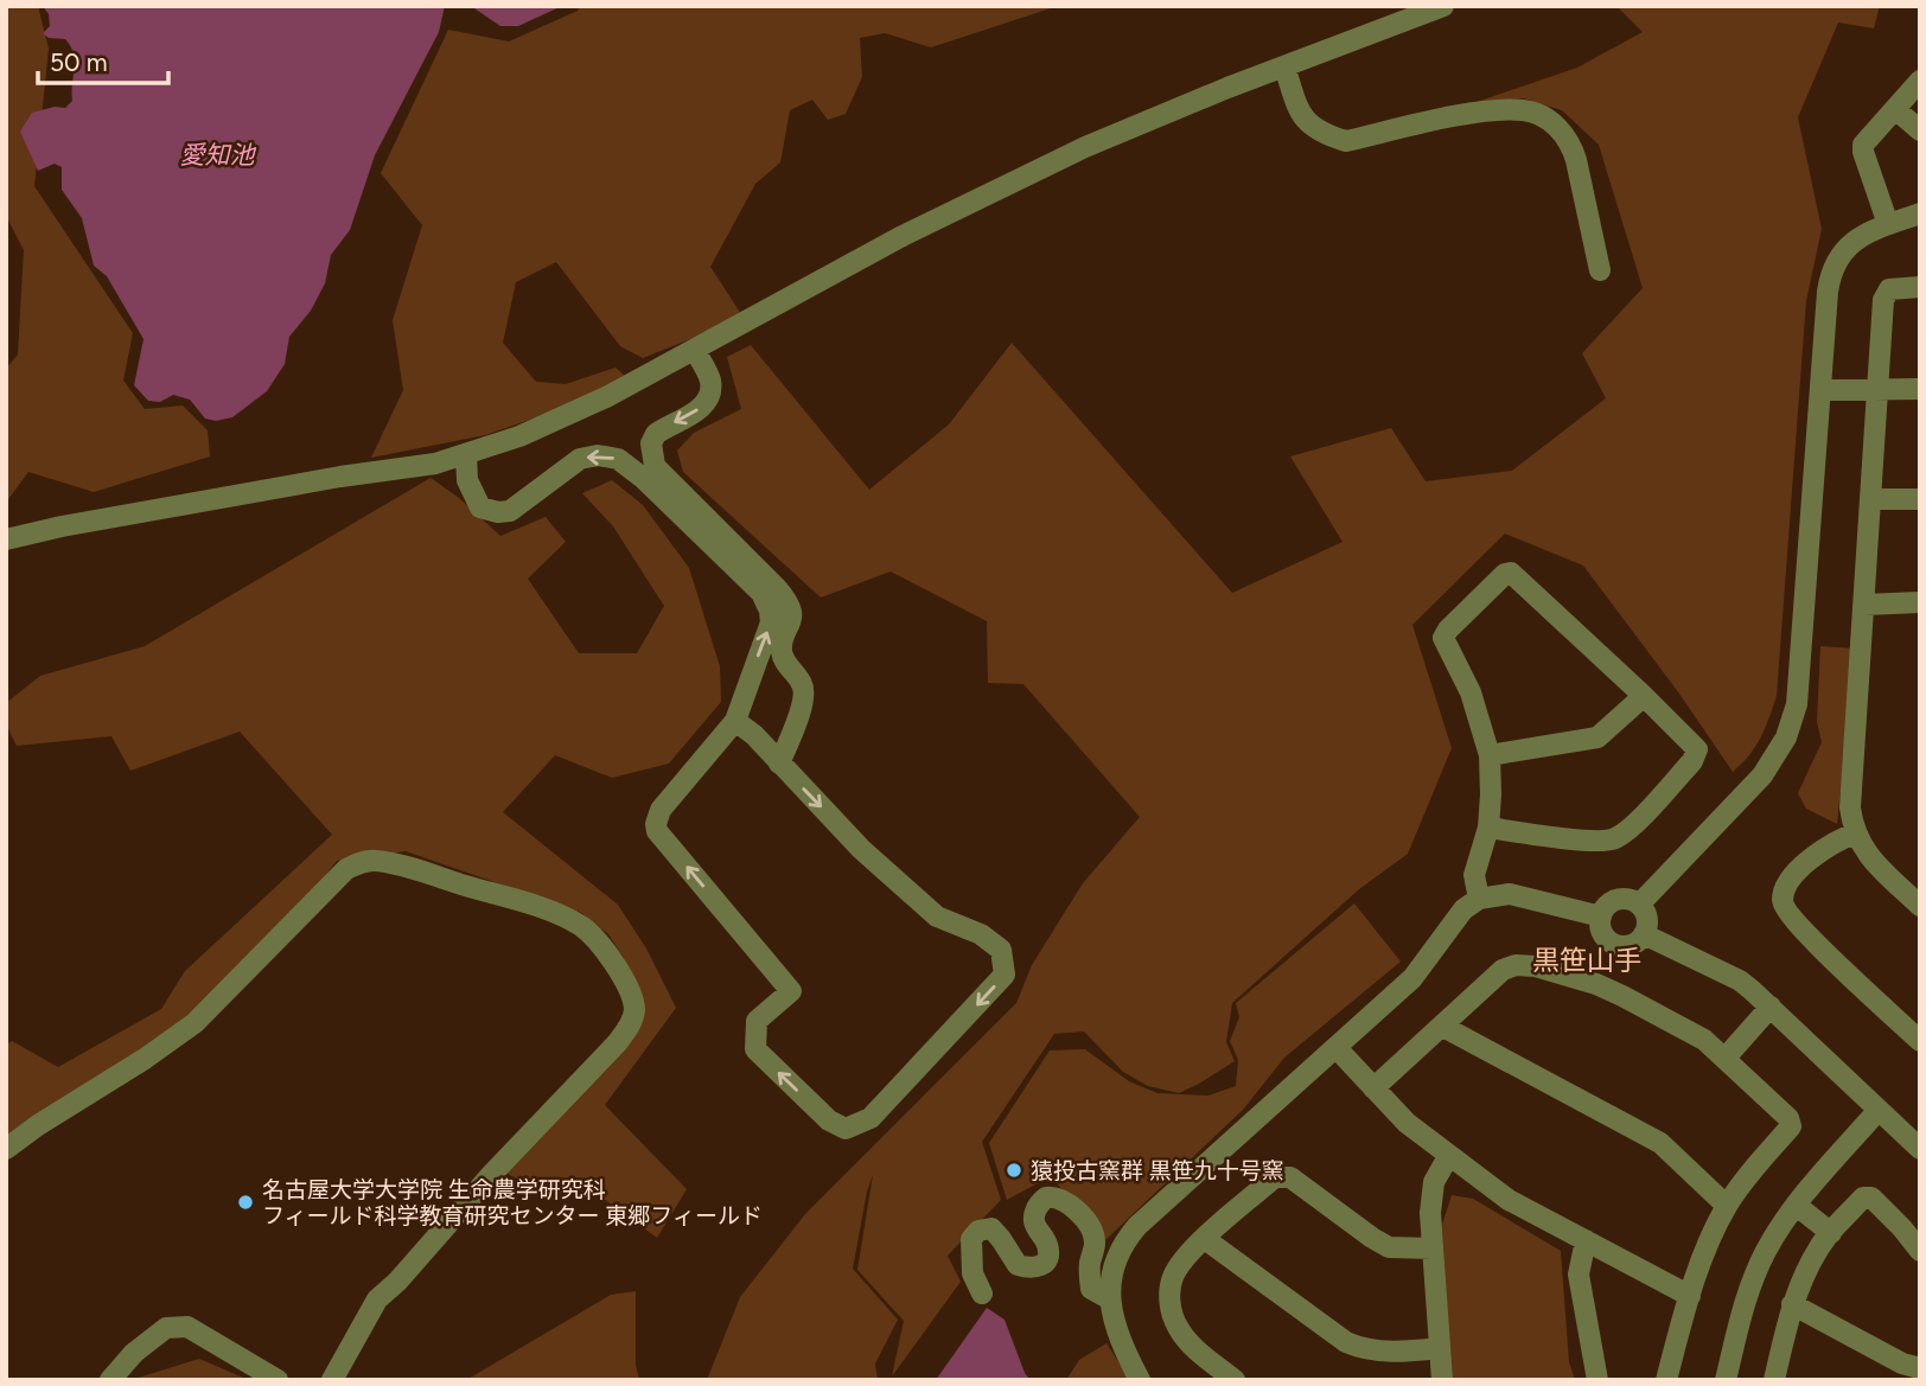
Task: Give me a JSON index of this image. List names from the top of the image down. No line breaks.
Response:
{"districts":["黒笹山手"],"water":["愛知池"],"places":["猿投古窯群 黒笹九十号窯","名古屋大学大学院 生命農学研究科 フィールド科学教育研究センター 東郷フィールド"],"scale_bar":"50 m"}
